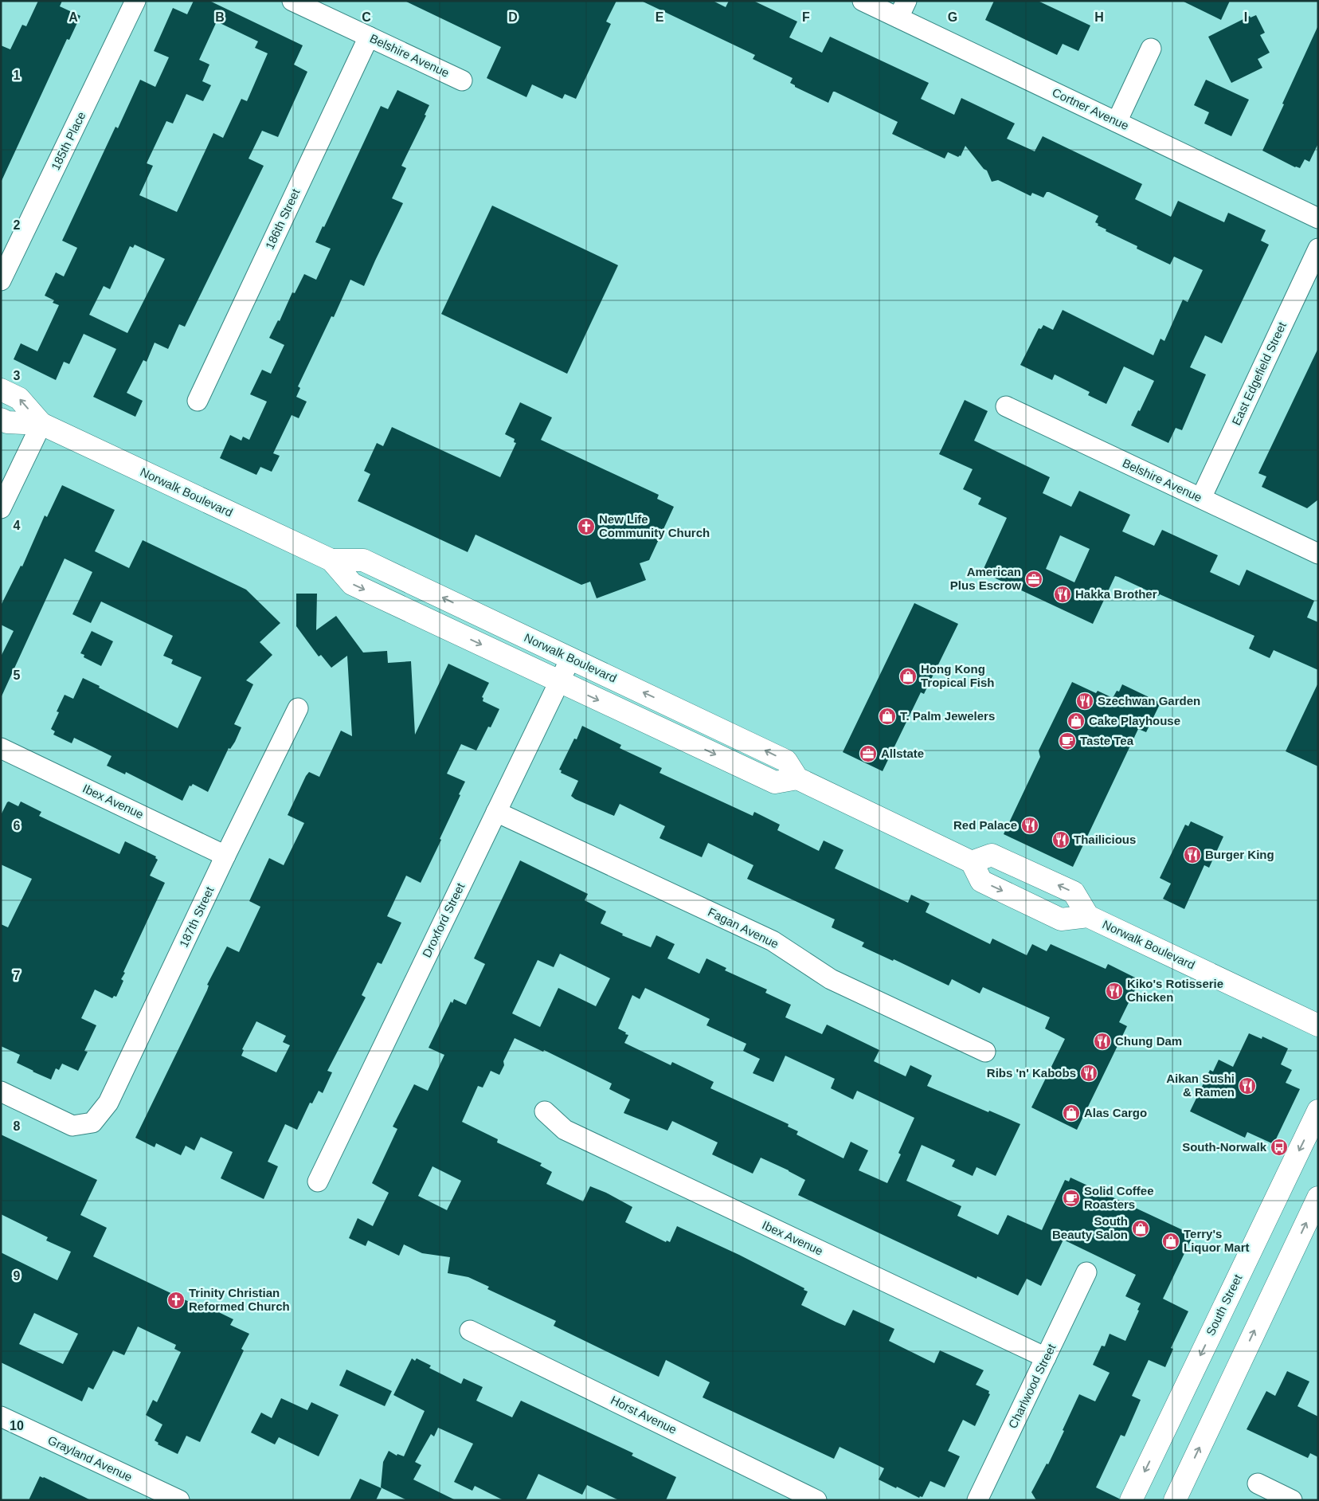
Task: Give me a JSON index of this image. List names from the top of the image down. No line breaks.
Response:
{"streets":{"main road":["Norwalk Boulevard","South Street"],"street":["Belshire Avenue","Cortner Avenue","185th Place","186th Street","East Edgefield Street","Ibex Avenue","187th Street","Droxford Street","Fagan Avenue","Charlwood Street","Horst Avenue","Grayland Avenue"]},"crossings":[["Belshire Avenue","186th Street"],["Belshire Avenue","East Edgefield Street"],["Norwalk Boulevard","Droxford Street"],["Ibex Avenue","187th Street"],["Ibex Avenue","Charlwood Street"],["Droxford Street","Fagan Avenue"]],"places":{"church":["New Life Community Church","Trinity Christian Reformed Church"],"office":["American Plus Escrow","Allstate"],"restaurant":["Hakka Brother","Szechwan Garden","Red Palace","Thailicious","Burger King","Kiko's Rotisserie Chicken","Chung Dam","Ribs 'n' Kabobs","Aikan Sushi & Ramen"],"shop":["Hong Kong Tropical Fish","T. Palm Jewelers","Cake Playhouse","Alas Cargo","South Beauty Salon","Terry's Liquor Mart"],"cafe":["Taste Tea","Solid Coffee Roasters"],"bus stop":["South-Norwalk"]},"grid":{"columns":["A","B","C","D","E","F","G","H","I"],"rows":["1","2","3","4","5","6","7","8","9","10"]}}
